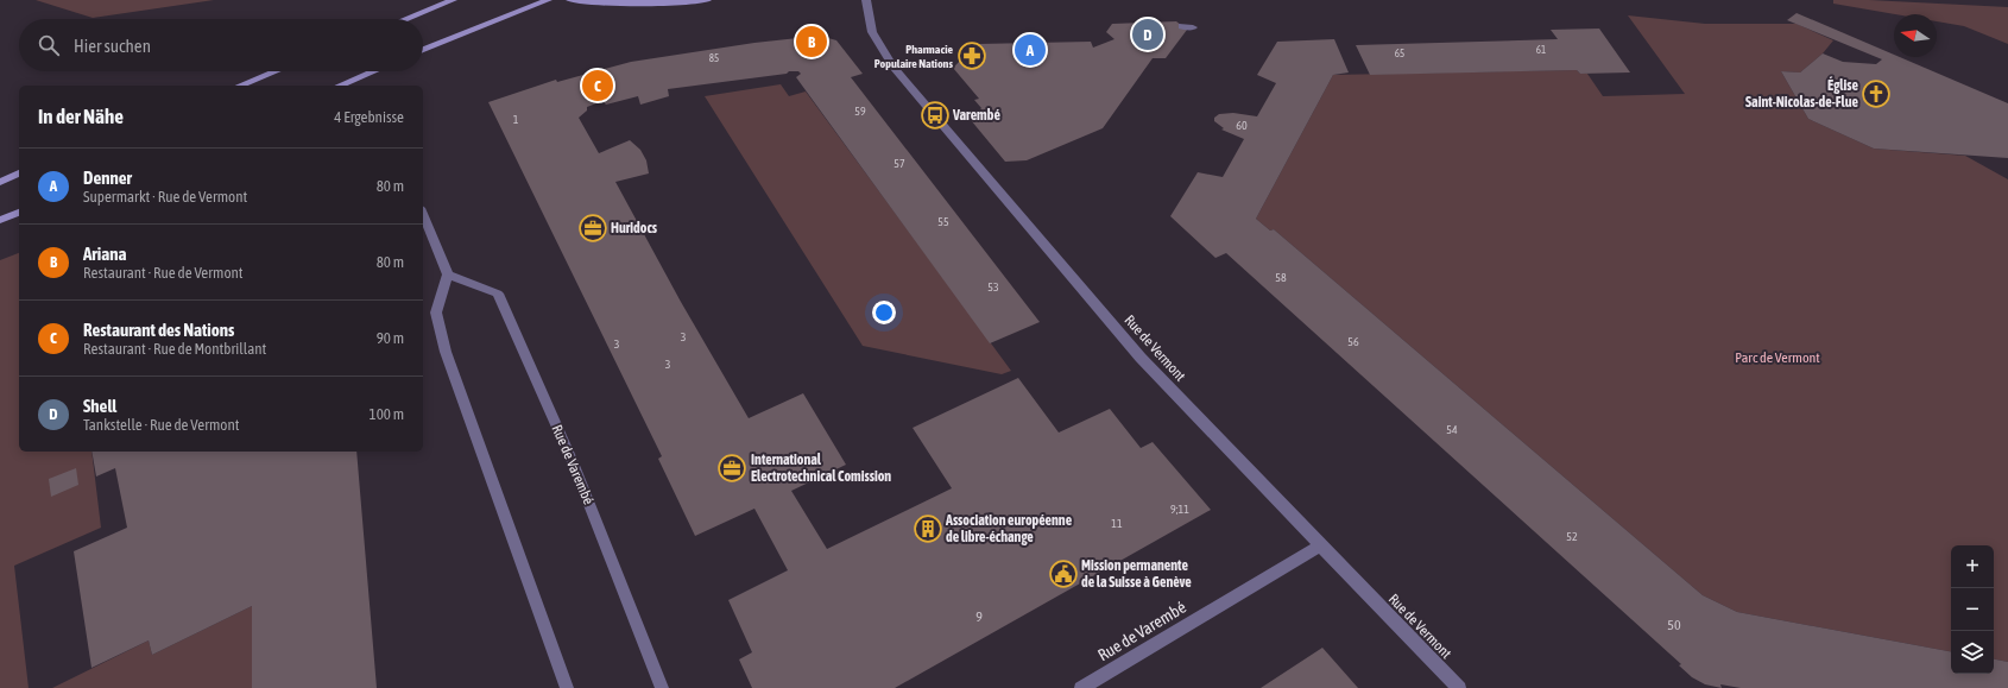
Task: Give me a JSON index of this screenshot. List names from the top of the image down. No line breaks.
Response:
{"streets":{"street":["Rue de Vermont","Rue de Varembé"]},"crossings":[["Rue de Vermont","Rue de Varembé"]],"parks":["Parc de Vermont"],"places":{"pharmacy":["Pharmacie Populaire Nations"],"church":["Église Saint-Nicolas-de-Flue"],"bus stop":["Varembé"],"office":["Huridocs","International Electrotechnical Comission"],"building":["Association européenne de libre-échange"],"public building":["Mission permanente de la Suisse à Genève"]},"house_numbers":["61","65","85","59","1","60","57","55","58","53","3","56","3","3","54","9;11","11","52","9","50"],"north":"left","page":{"pins":["D","B","A","C"],"search":"Hier suchen","heading":["In der Nähe","4 Ergebnisse"],"list":[{"mark":"A","name":"Denner","note":"Supermarkt · Rue de Vermont","value":"80 m"},{"mark":"B","name":"Ariana","note":"Restaurant · Rue de Vermont","value":"80 m"},{"mark":"C","name":"Restaurant des Nations","note":"Restaurant · Rue de Montbrillant","value":"90 m"},{"mark":"D","name":"Shell","note":"Tankstelle · Rue de Vermont","value":"100 m"}],"map_buttons":["+","−"]}}
